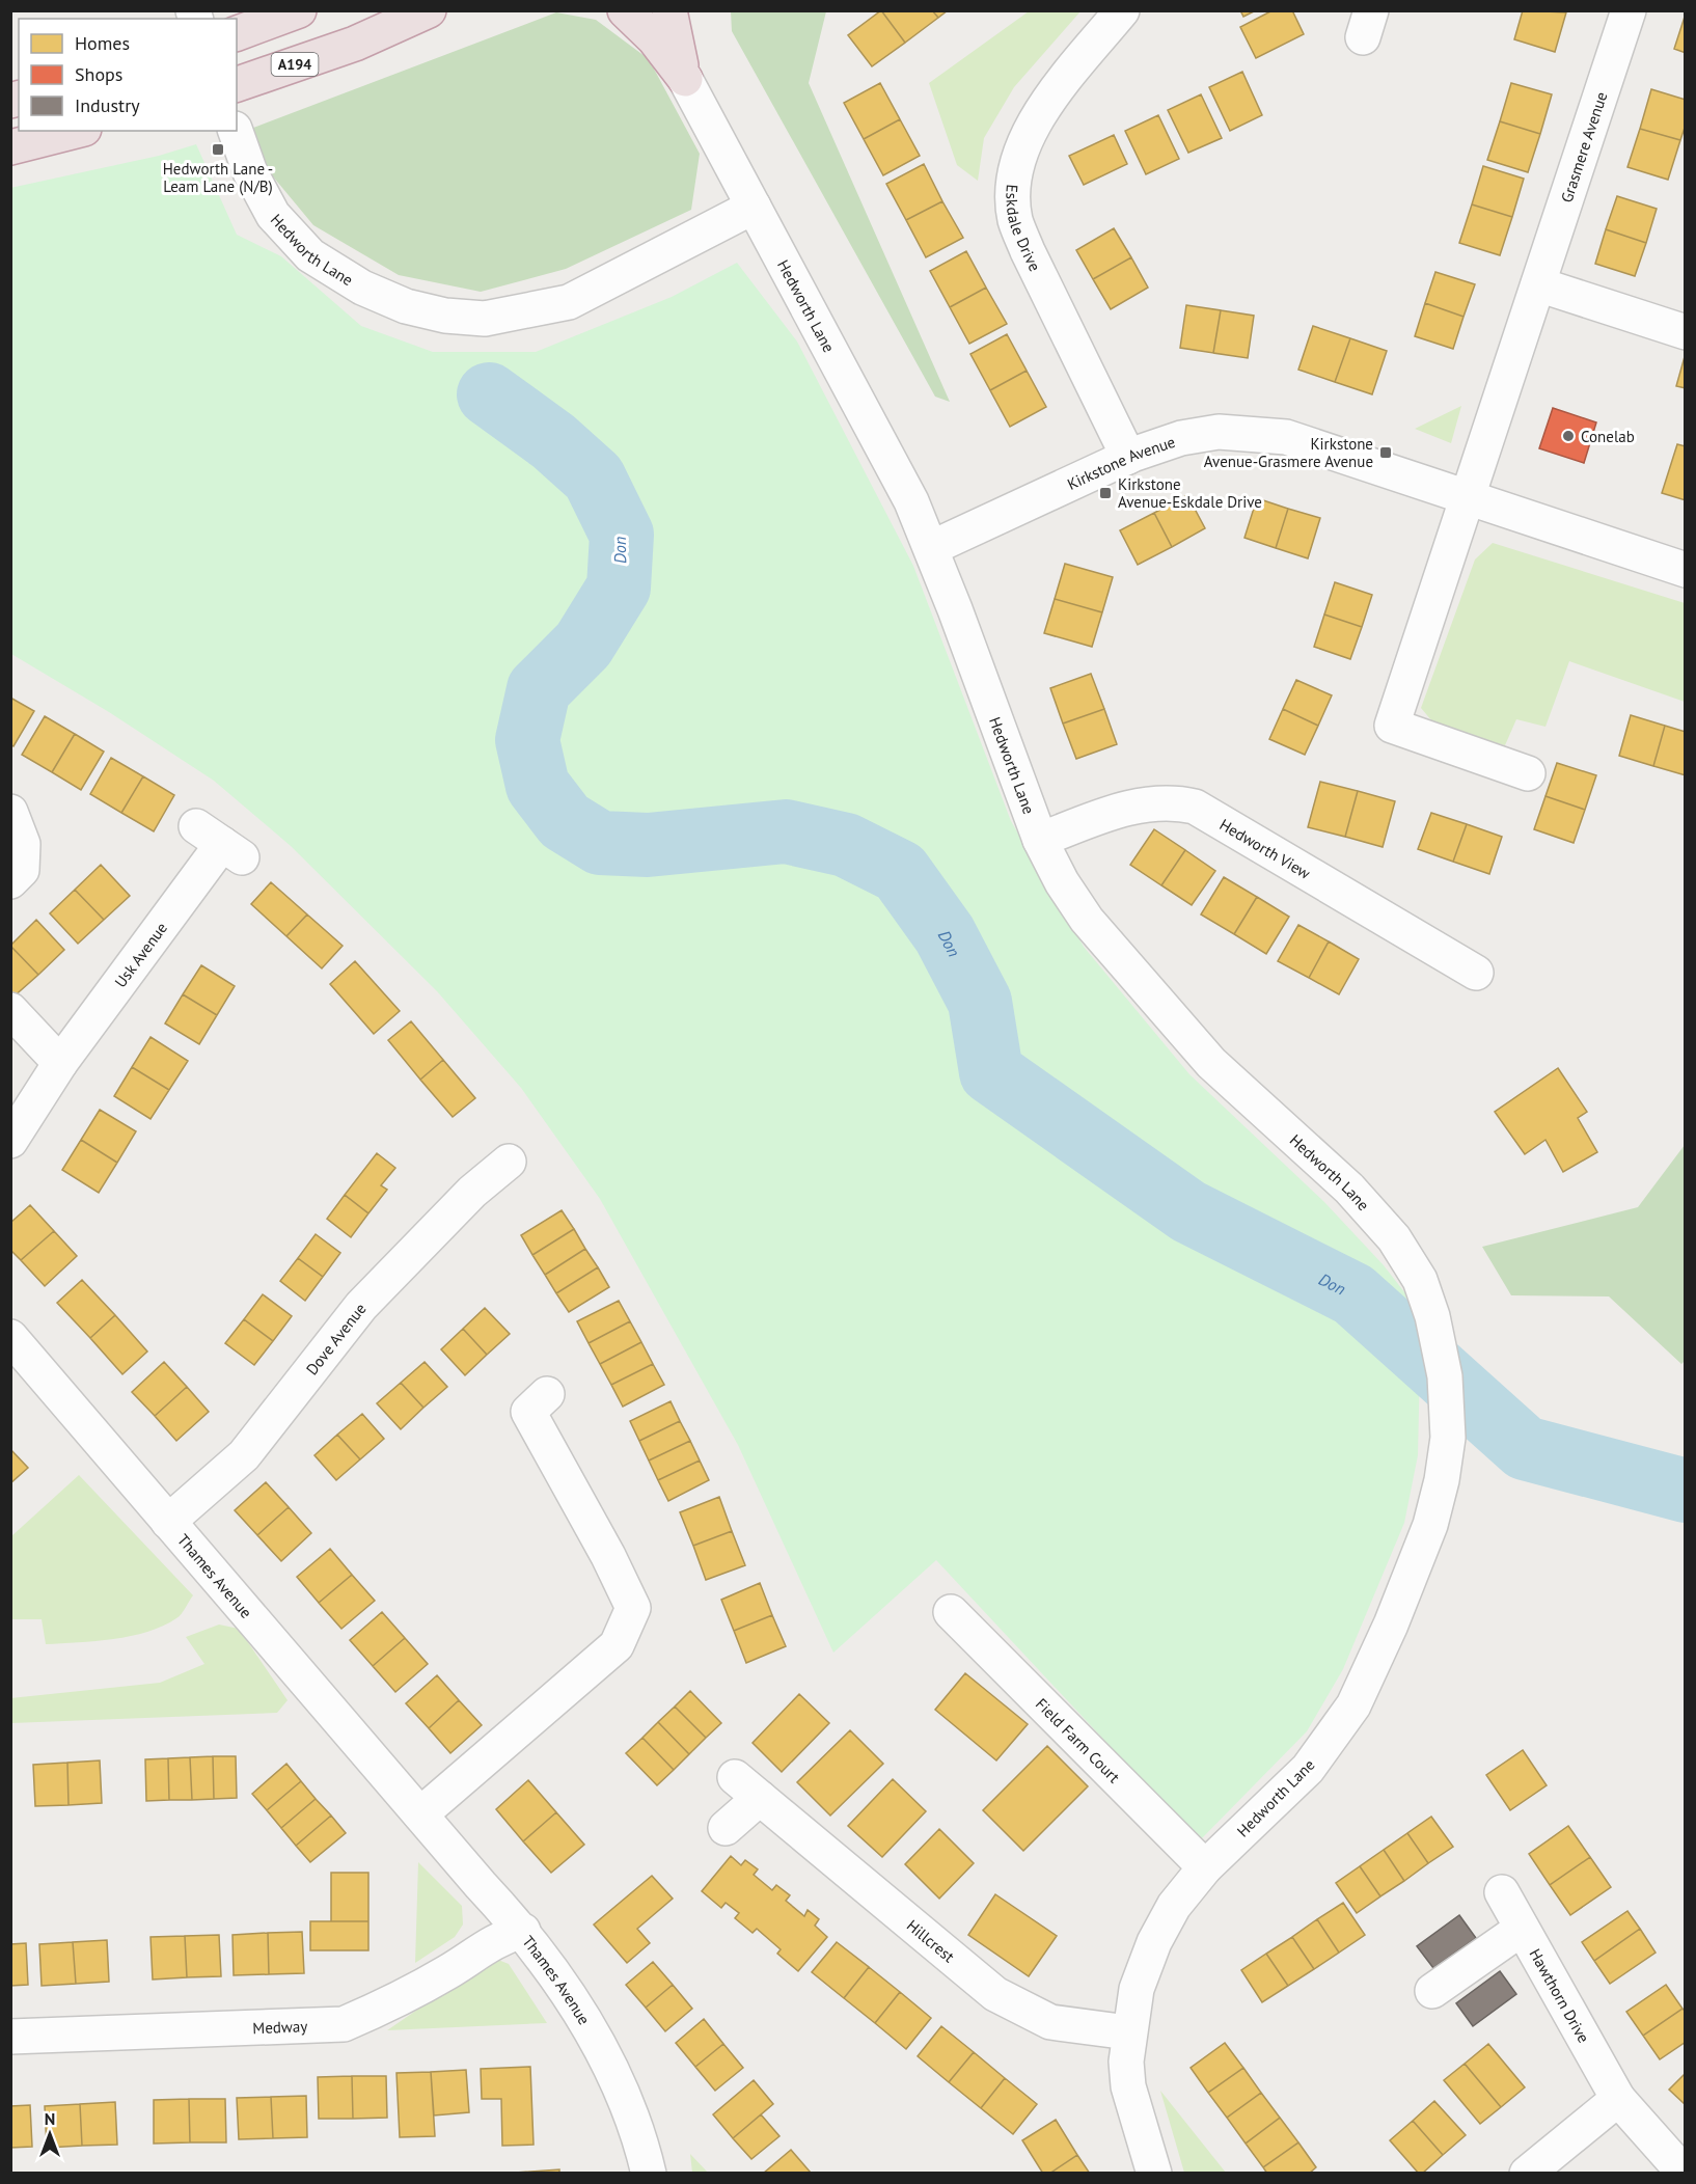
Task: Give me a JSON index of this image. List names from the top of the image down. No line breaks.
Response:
{"streets":{"highway":["A194"],"street":["Grasmere Avenue","Eskdale Drive","Hedworth Lane","Kirkstone Avenue","Hedworth View","Usk Avenue","Dove Avenue","Thames Avenue","Field Farm Court","Hillcrest","Hawthorn Drive","Medway"]},"crossings":[["Grasmere Avenue","Kirkstone Avenue"],["Eskdale Drive","Kirkstone Avenue"],["Hedworth Lane","Kirkstone Avenue"],["Hedworth Lane","Hedworth View"],["Hedworth Lane","Field Farm Court"],["Hedworth Lane","Hillcrest"],["Dove Avenue","Thames Avenue"],["Thames Avenue","Medway"]],"water":["Don"],"places":{"transit":["Hedworth Lane - Leam Lane (N/B)","Kirkstone Avenue-Grasmere Avenue","Kirkstone Avenue-Eskdale Drive"],"other":["Conelab"]},"legend":["Homes","Shops","Industry"],"north":"top"}
